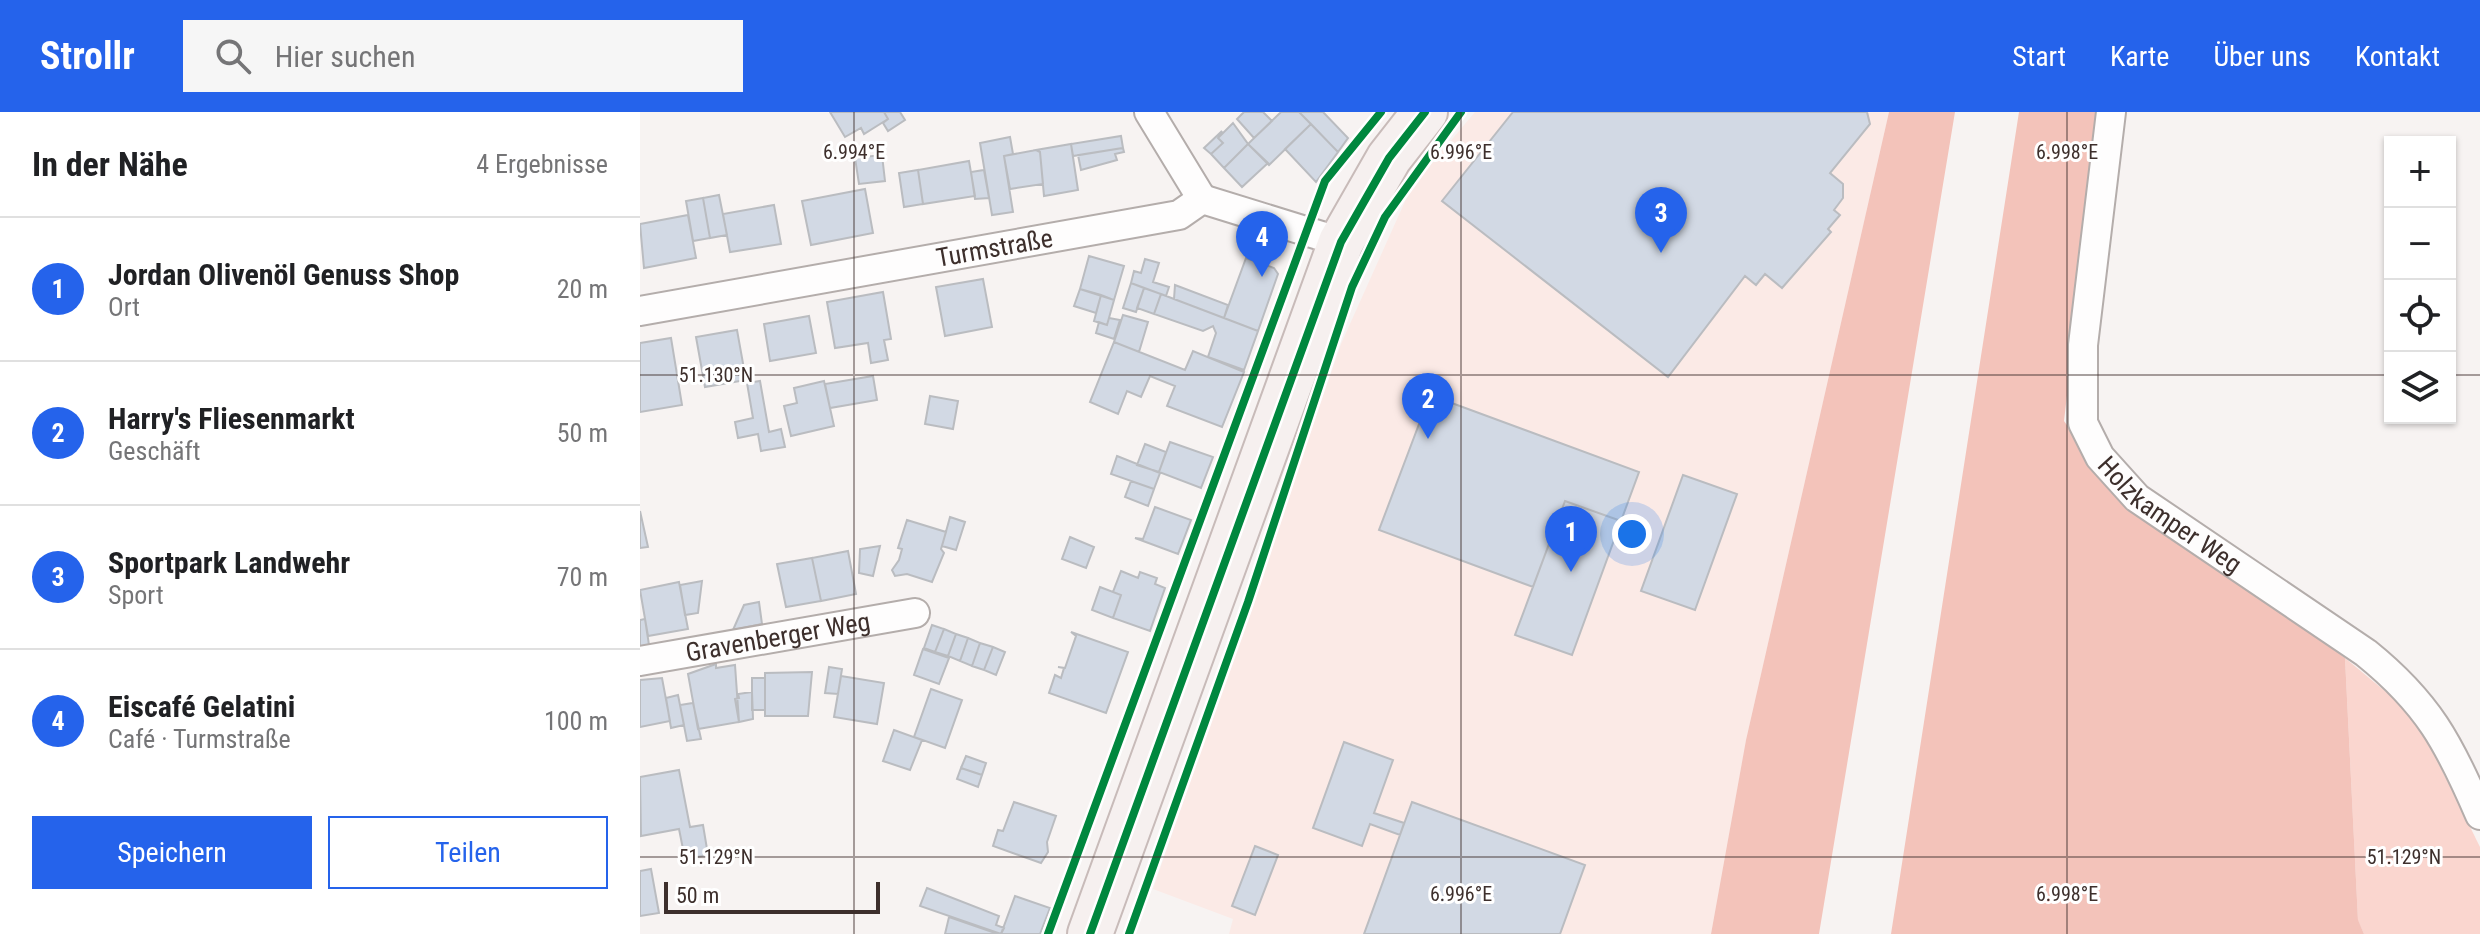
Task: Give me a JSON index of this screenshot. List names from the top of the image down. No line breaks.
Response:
{"streets":{"street":["Turmstraße","Holzkamper Weg","Gravenberger Weg"]},"scale_bar":"50 m","page":{"header":"Strollr","search":"Hier suchen","nav":["Start","Karte","Über uns","Kontakt"],"heading":["In der Nähe","4 Ergebnisse"],"map_buttons":["+","−"],"pins":["3","4","2","1"],"list":[{"mark":"1","name":"Jordan Olivenöl Genuss Shop","note":"Ort","value":"20 m"},{"mark":"2","name":"Harry's Fliesenmarkt","note":"Geschäft","value":"50 m"},{"mark":"3","name":"Sportpark Landwehr","note":"Sport","value":"70 m"},{"mark":"4","name":"Eiscafé Gelatini","note":"Café · Turmstraße","value":"100 m"}],"buttons":["Speichern","Teilen"],"scale":"50 m"},"coordinates":["6.994°E","6.996°E","6.998°E","51.130°N","51.129°N"]}
